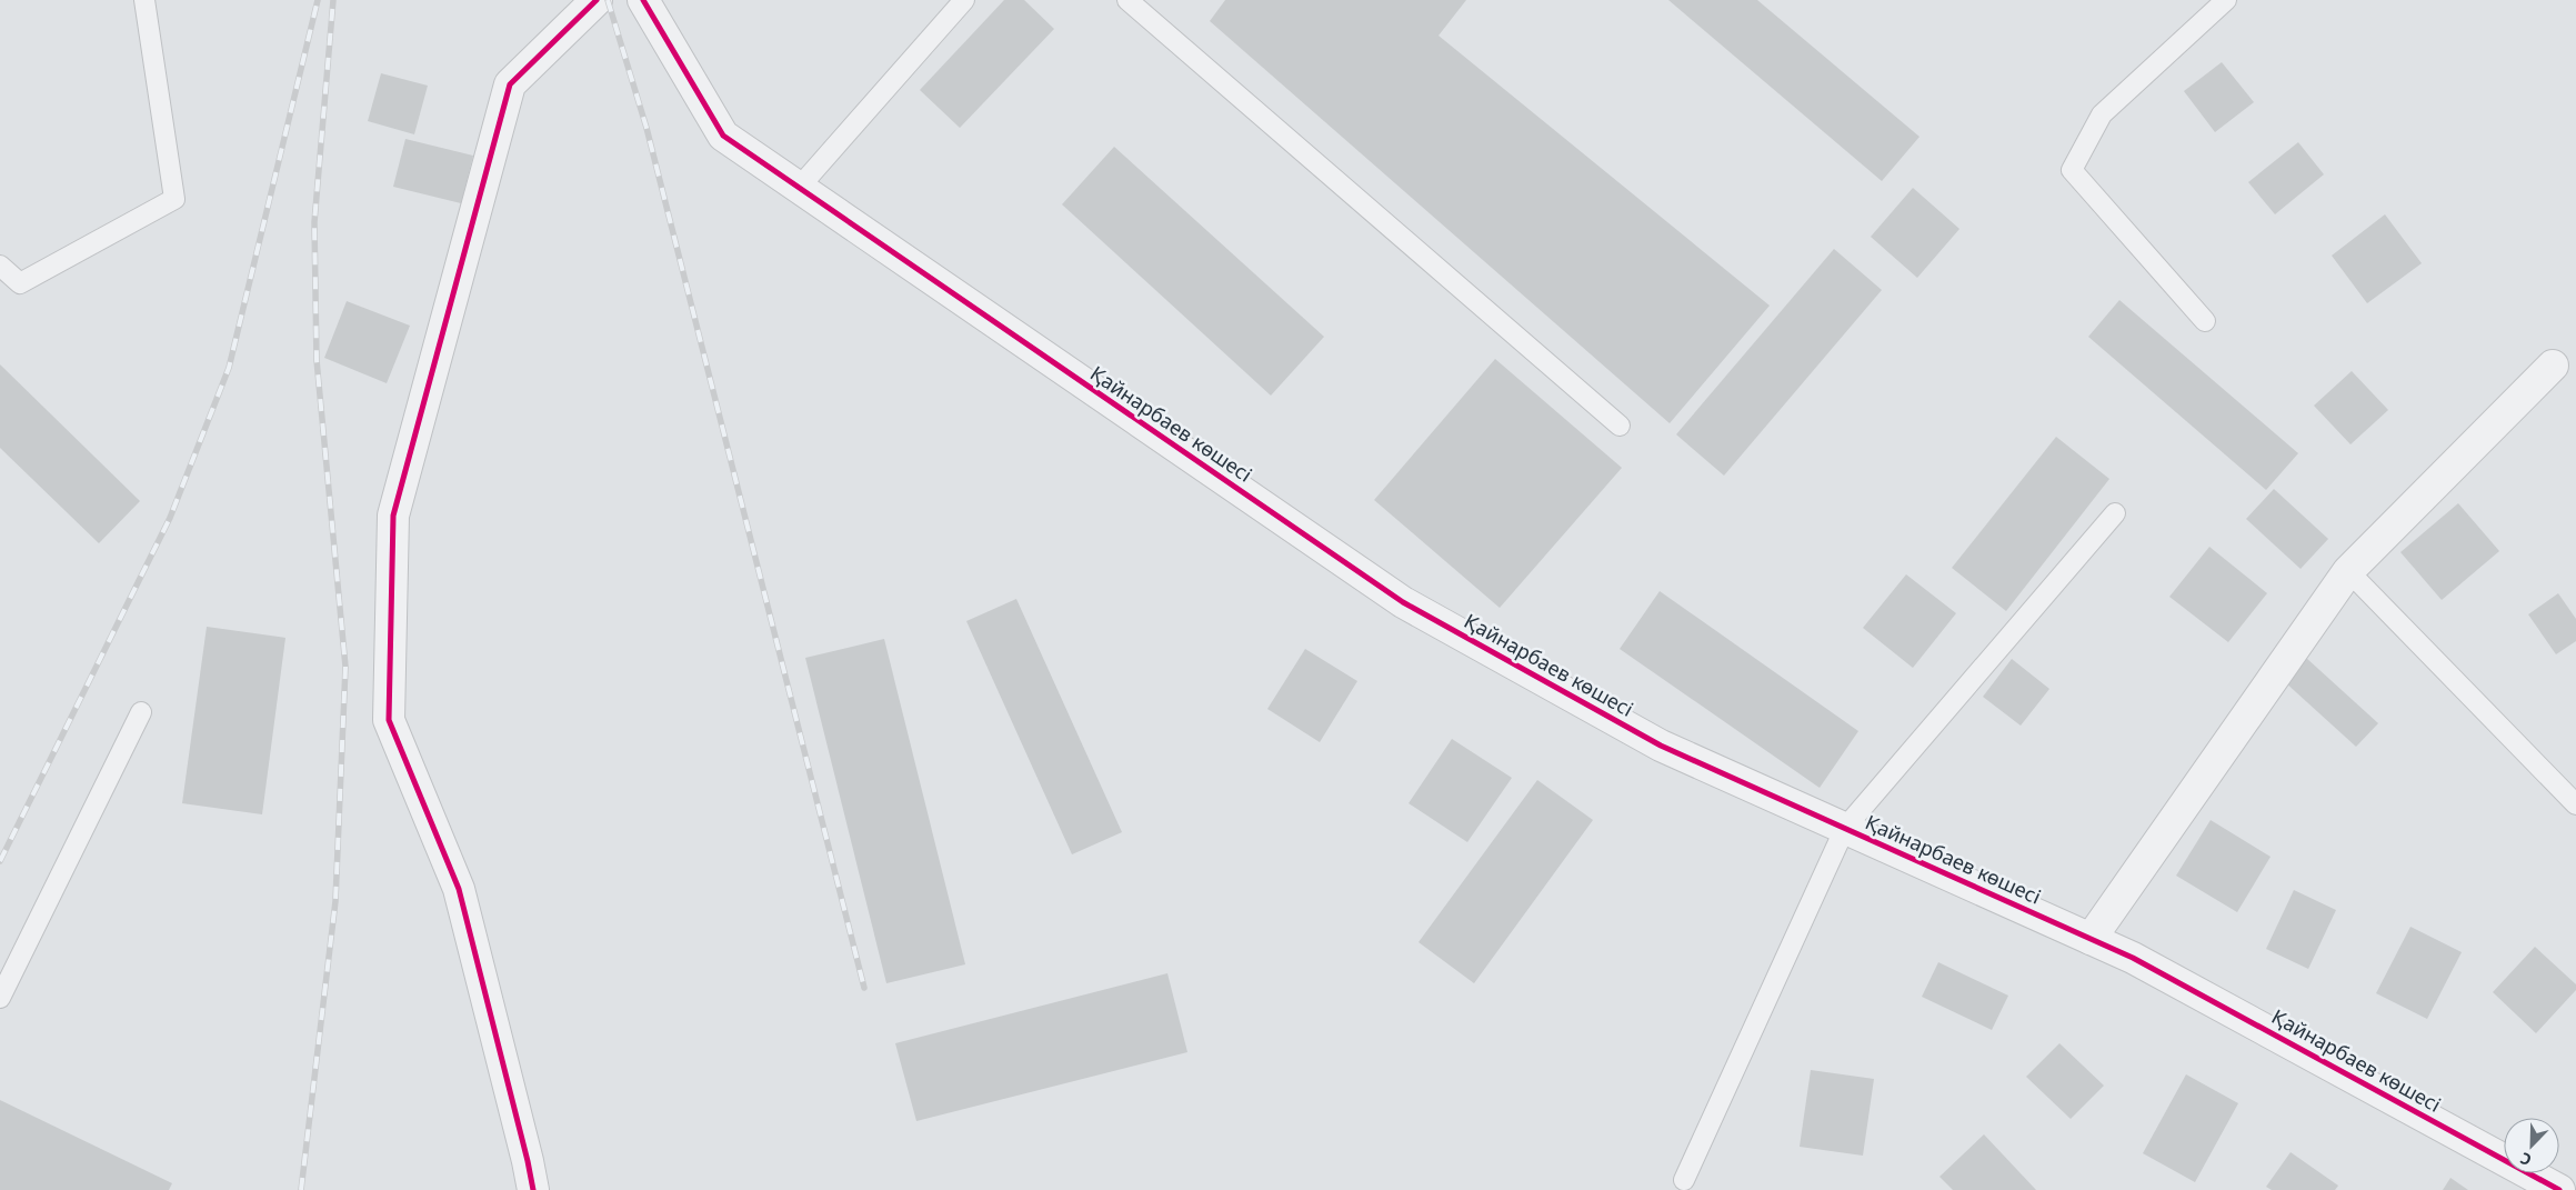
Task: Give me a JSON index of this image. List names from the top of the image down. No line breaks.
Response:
{"streets":{"street":["Қайнарбаев көшесі"]},"north":"bottom left"}
